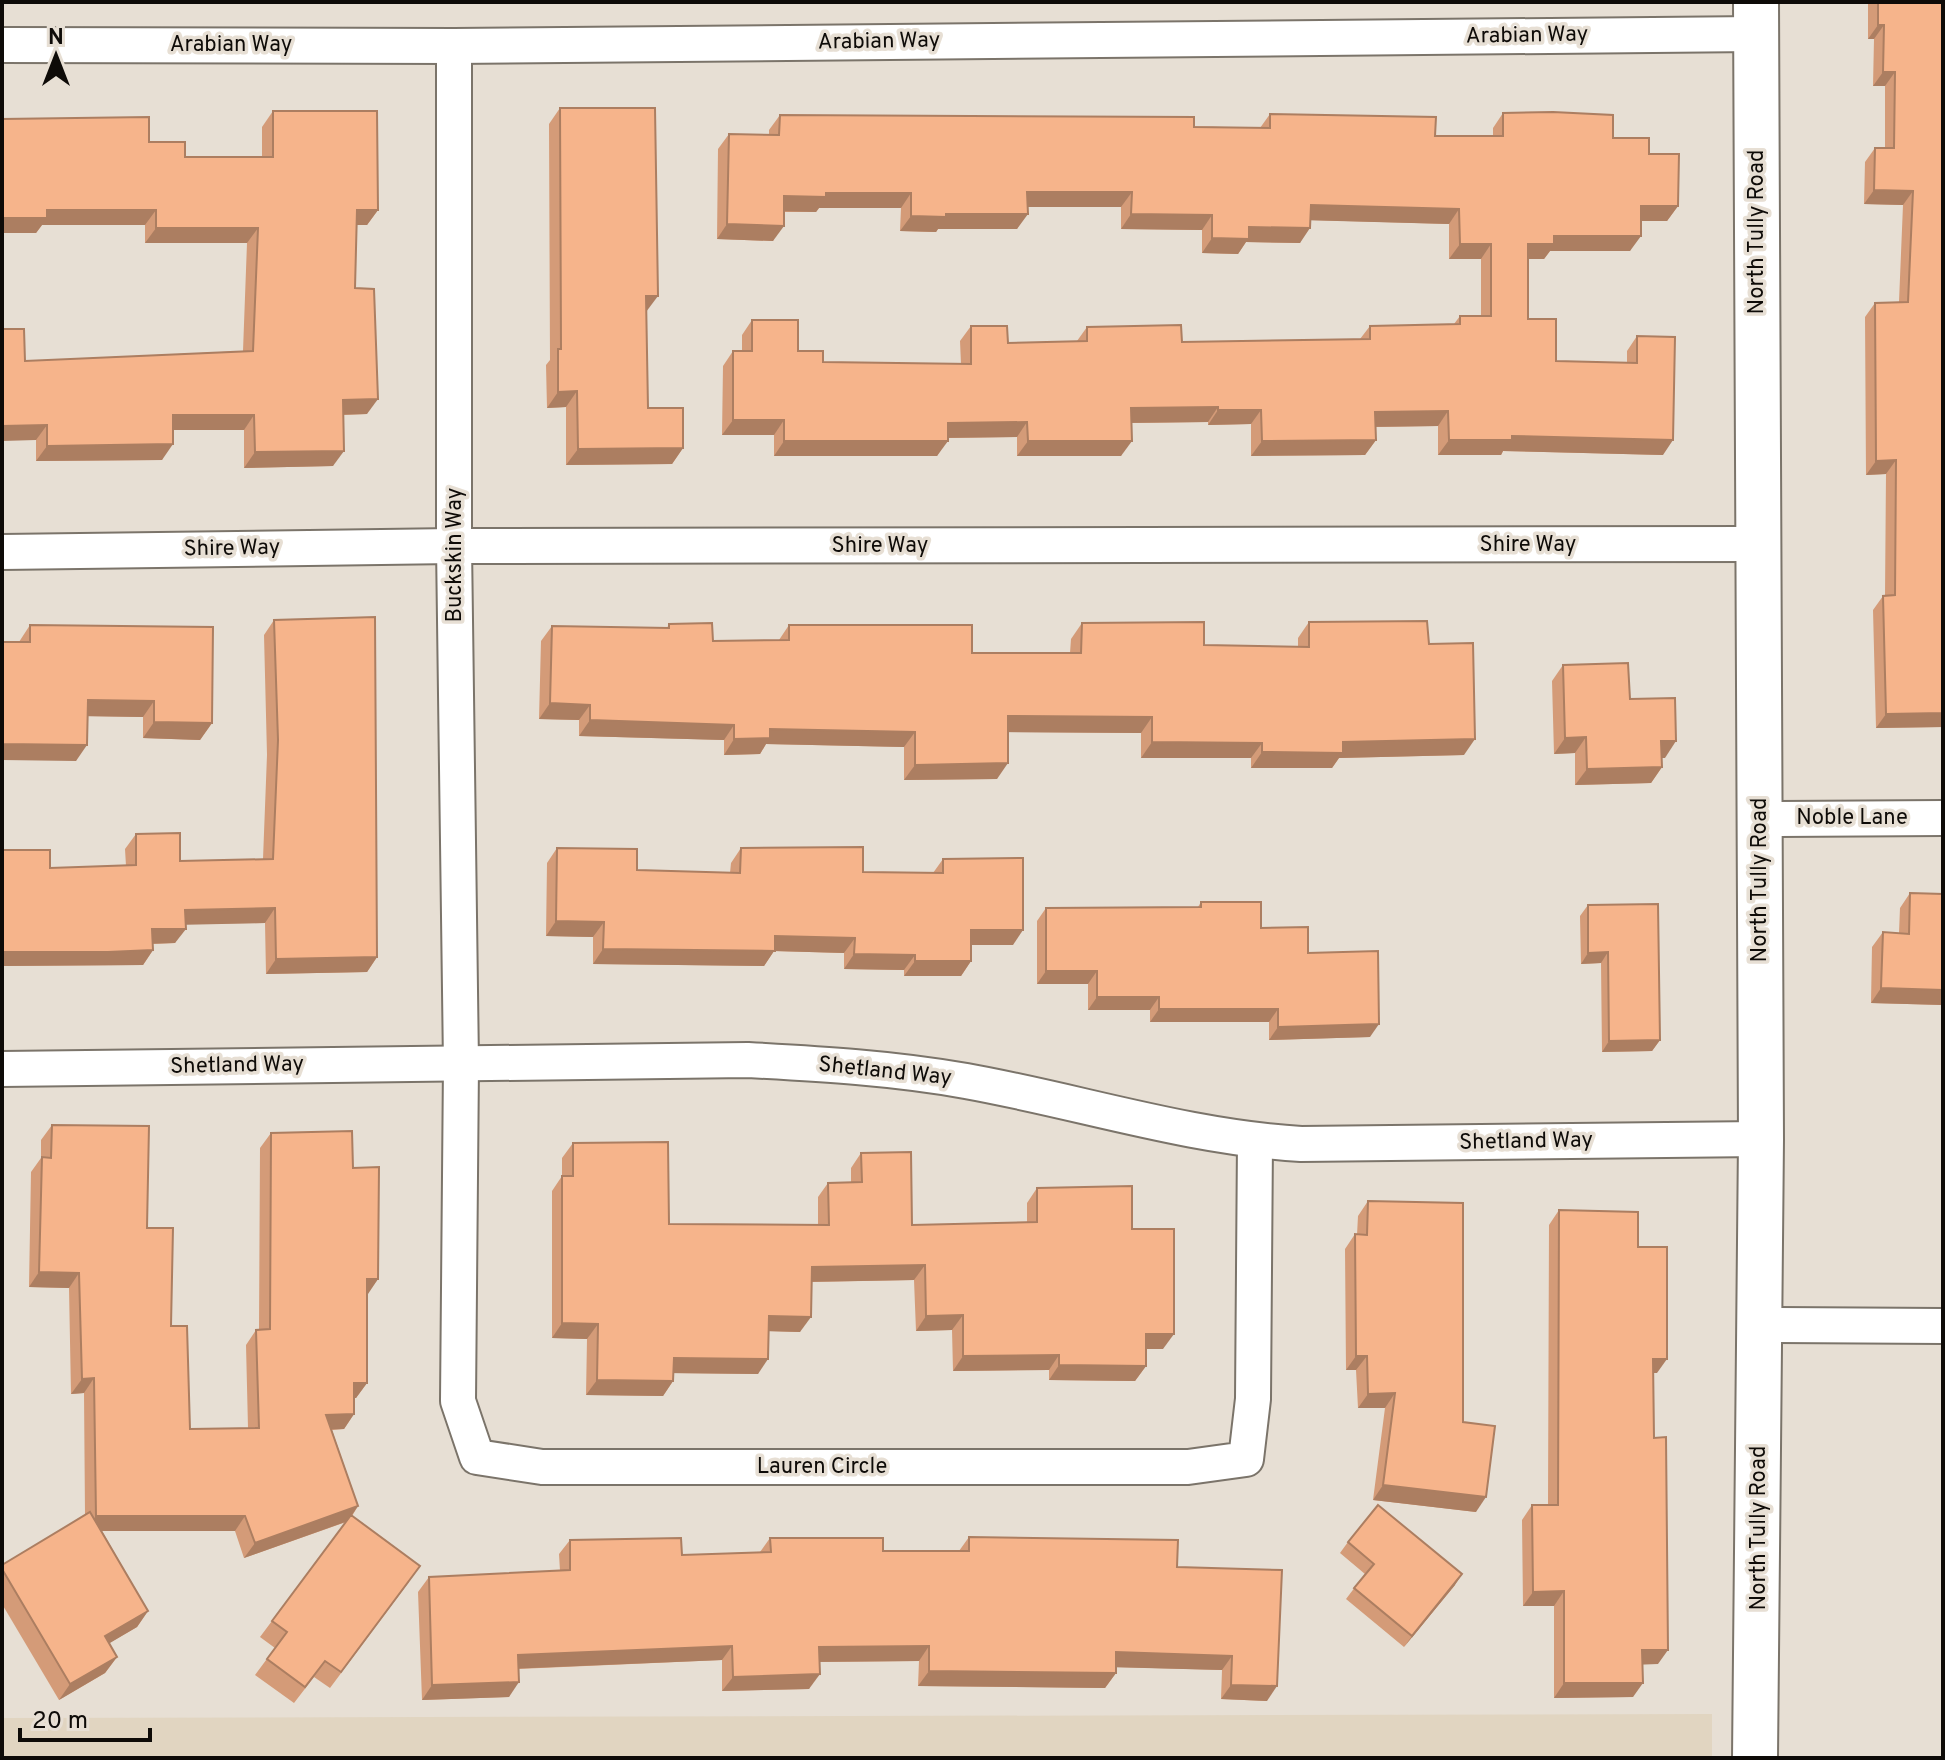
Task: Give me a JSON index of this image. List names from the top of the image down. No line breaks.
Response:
{"streets":{"street":["Arabian Way","North Tully Road","Shire Way","Buckskin Way","Noble Lane","Shetland Way","Lauren Circle"]},"crossings":[["Arabian Way","North Tully Road"],["Arabian Way","Buckskin Way"],["North Tully Road","Shire Way"],["North Tully Road","Noble Lane"],["North Tully Road","Shetland Way"],["Shire Way","Buckskin Way"],["Buckskin Way","Shetland Way"],["Buckskin Way","Lauren Circle"],["Shetland Way","Lauren Circle"]],"scale_bar":"20 m","north":"top"}
